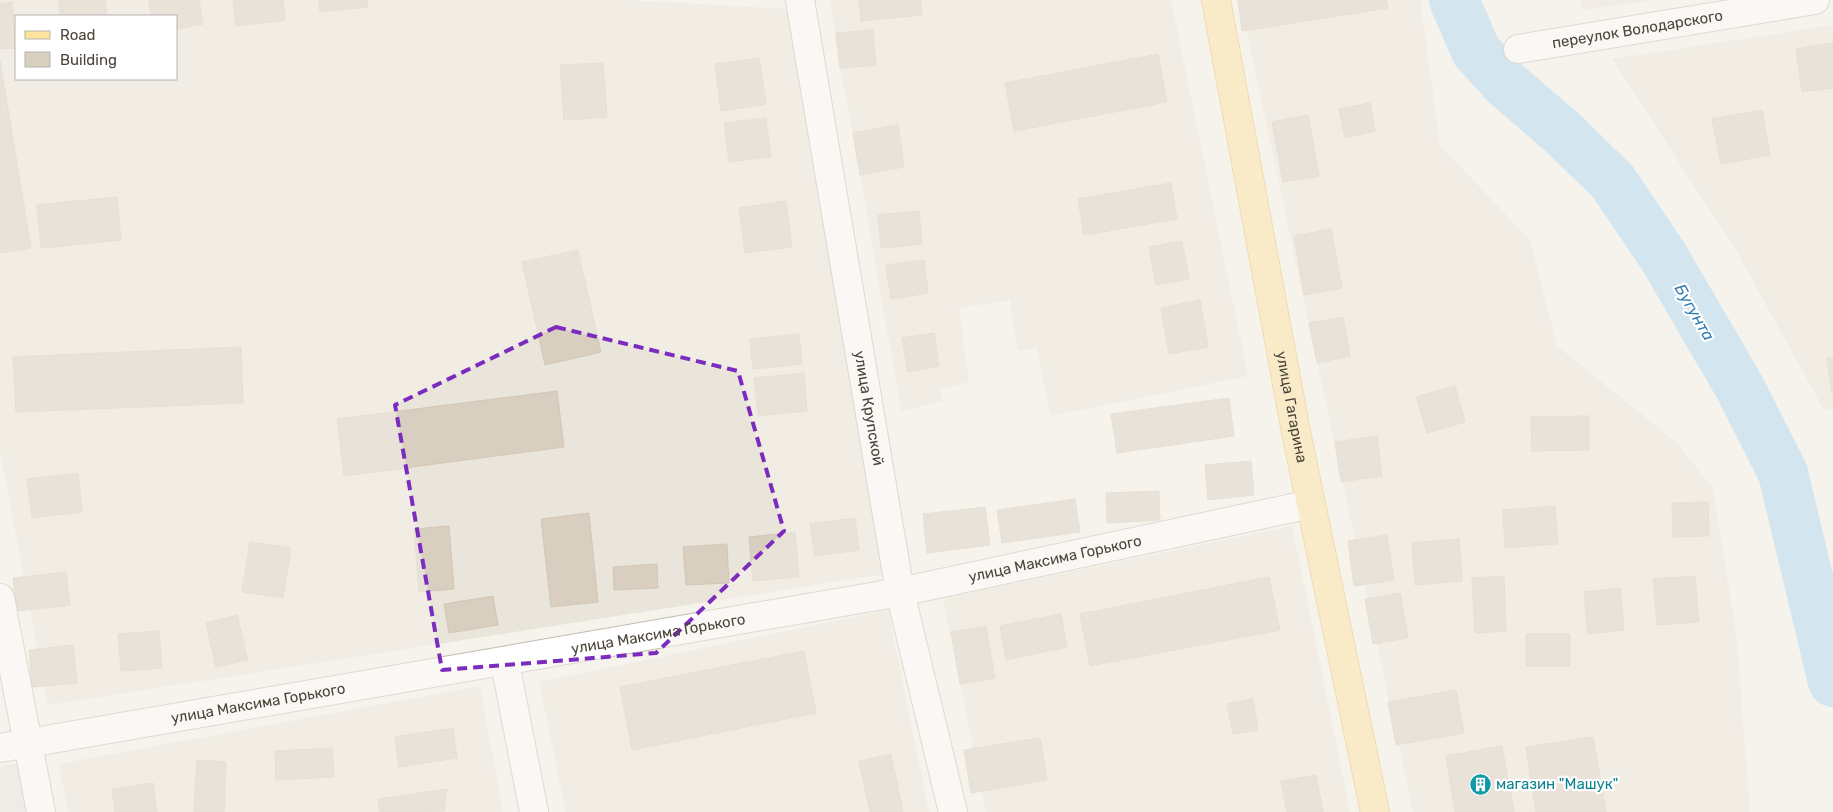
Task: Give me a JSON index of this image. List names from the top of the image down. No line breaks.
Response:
{"streets":{"main road":["улица Гагарина"],"street":["переулок Володарского","улица Крупской","улица Максима Горького"]},"crossings":[["улица Крупской","улица Максима Горького"],["улица Гагарина","улица Максима Горького"]],"water":["Бугунта"],"places":{"building":["магазин \"Машук\""]},"legend":["Road","Building"]}
